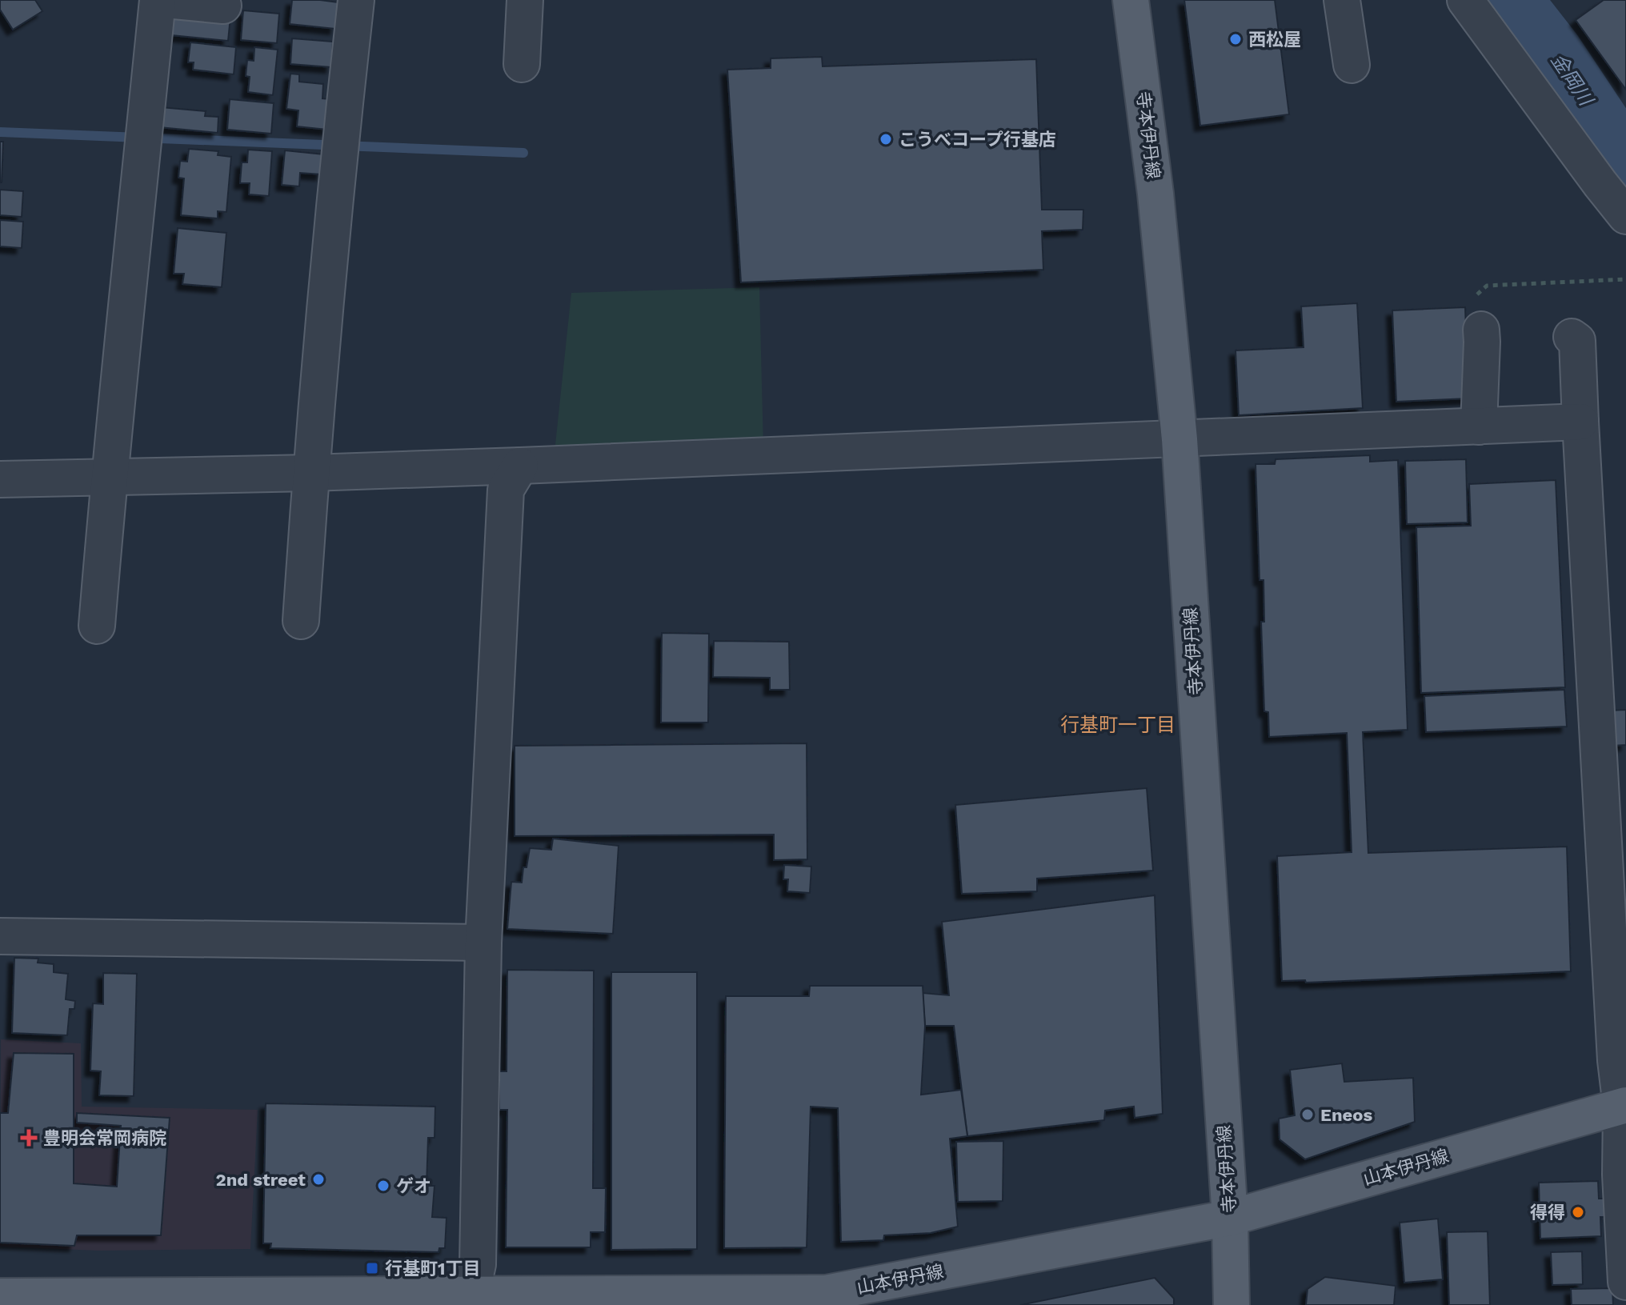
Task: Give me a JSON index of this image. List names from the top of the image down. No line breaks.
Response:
{"streets":{"main road":["寺本伊丹線","山本伊丹線"]},"crossings":[["寺本伊丹線","山本伊丹線"]],"districts":["行基町一丁目"],"water":["金岡川"],"places":{"other":["西松屋","こうべコープ行基店","Eneos","2nd street","ゲオ","得得"],"health":["豊明会常岡病院"],"transit":["行基町1丁目"]}}
